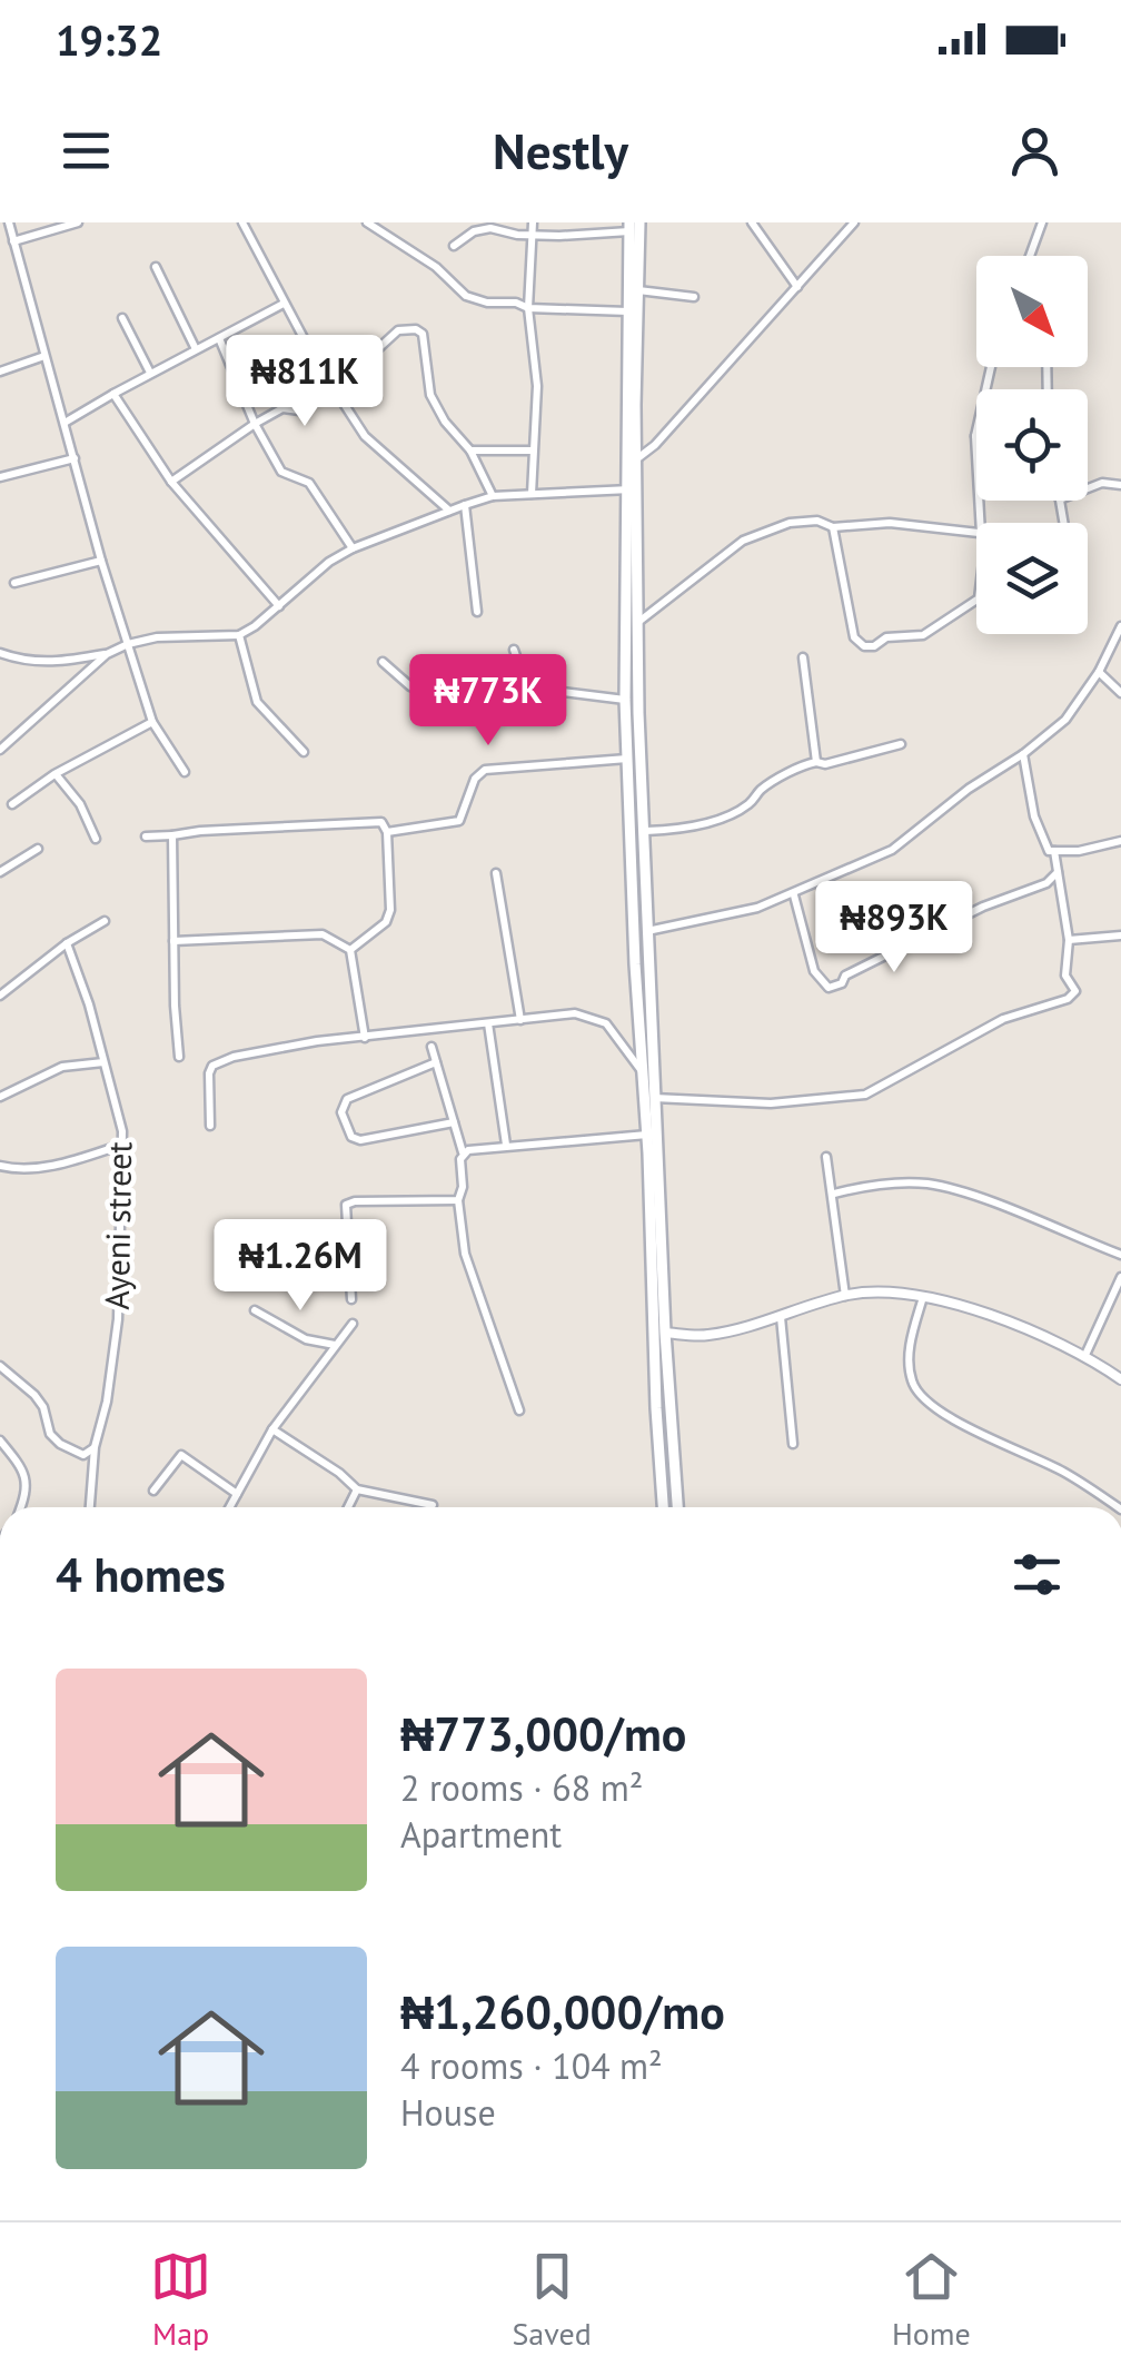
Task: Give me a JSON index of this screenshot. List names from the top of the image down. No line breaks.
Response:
{"streets":{"street":["Ayeni street"]},"north":"bottom right","page":{"status":"19:32","header":"Nestly","price":["₦811K","₦773K","₦893K","₦1.26M"],"heading":"4 homes","list":[{"name":"₦773,000/mo","note":"2 rooms · 68 m² · Apartment"},{"name":"₦1,260,000/mo","note":"4 rooms · 104 m² · House"}],"tabs":["Map","Saved","Home"]}}
